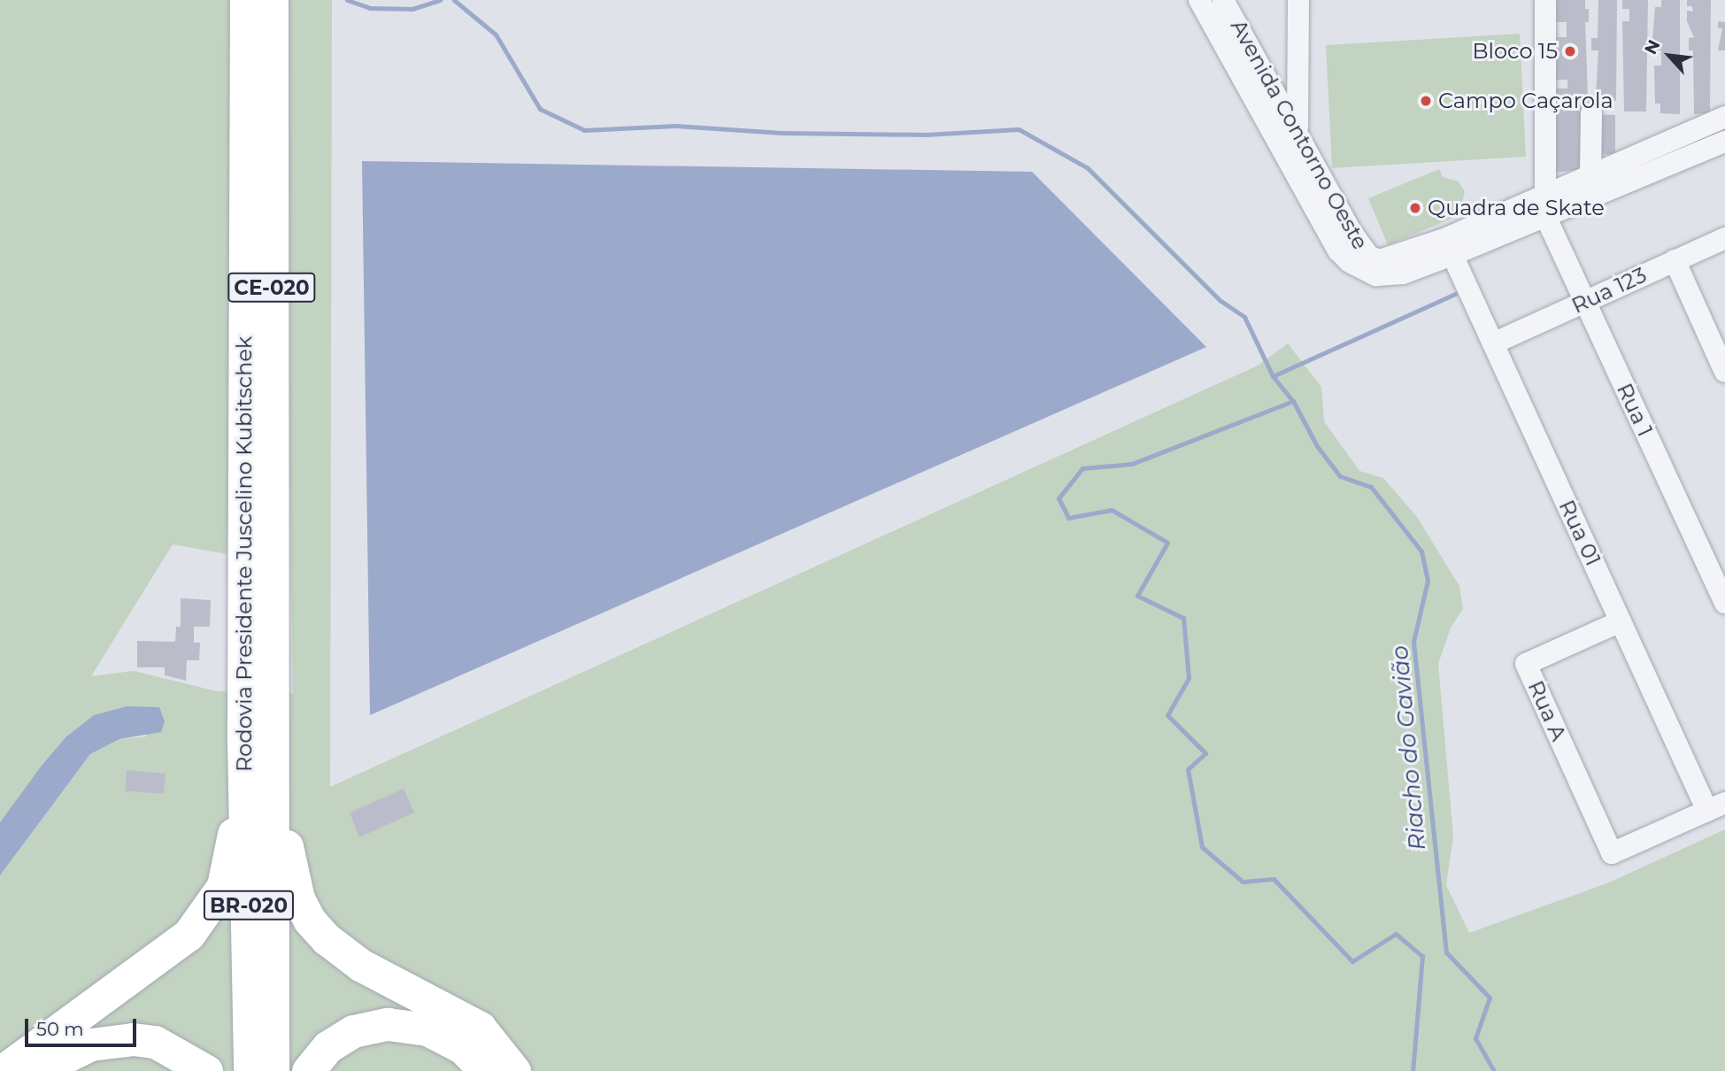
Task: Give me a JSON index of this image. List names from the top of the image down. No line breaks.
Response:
{"streets":{"highway":["CE-020","Rodovia Presidente Juscelino Kubitschek","BR-020"],"street":["Avenida Contorno Oeste","Rua 123","Rua 1","Rua 01","Rua A"]},"crossings":[["Avenida Contorno Oeste","Rua 1"],["Avenida Contorno Oeste","Rua 01"],["Rua 123","Rua 1"],["Rua 123","Rua 01"],["Rua 01","Rua A"]],"water":["Riacho do Gavião"],"places":["Bloco 15","Campo Caçarola","Quadra de Skate"],"scale_bar":"50 m","north":"top left"}
